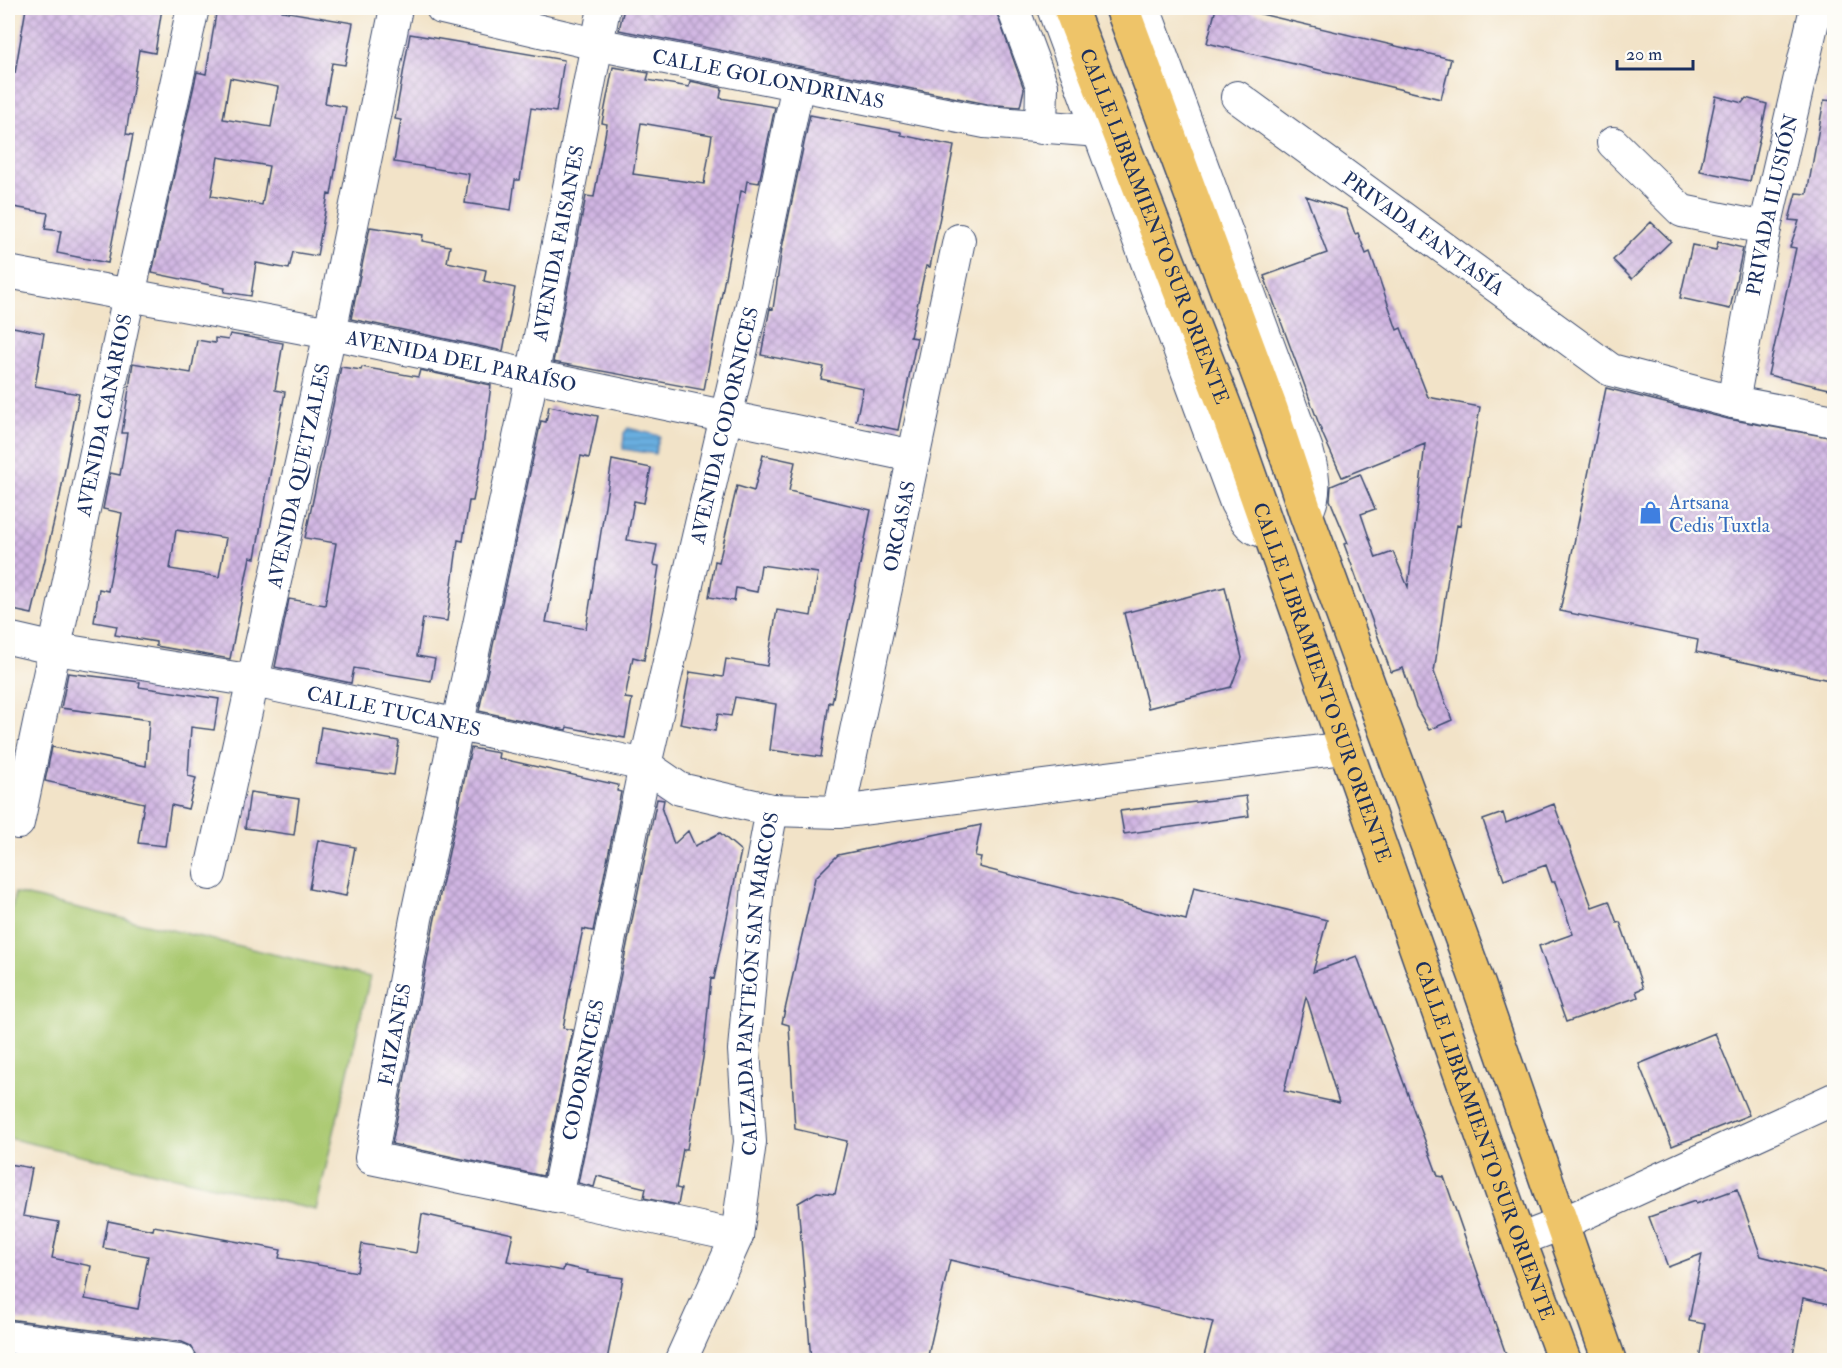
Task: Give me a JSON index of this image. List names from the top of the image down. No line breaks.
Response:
{"streets":{"main road":["CALLE LIBRAMIENTO SUR ORIENTE"],"street":["CALLE GOLONDRINAS","PRIVADA ILUSIÓN","PRIVADA FANTASÍA","AVENIDA FAISANES","AVENIDA DEL PARAÍSO","AVENIDA CANARIOS","AVENIDA CODORNICES","AVENIDA QUETZALES","ORCASAS","CALLE TUCANES","CALZADA PANTEÓN SAN MARCOS","FAIZANES","CODORNICES"]},"crossings":[["CALLE GOLONDRINAS","AVENIDA FAISANES"],["CALLE GOLONDRINAS","AVENIDA CODORNICES"],["PRIVADA ILUSIÓN","PRIVADA FANTASÍA"],["CALLE LIBRAMIENTO SUR ORIENTE","CALZADA PANTEÓN SAN MARCOS"],["AVENIDA FAISANES","AVENIDA DEL PARAÍSO"],["AVENIDA FAISANES","CALLE TUCANES"],["AVENIDA FAISANES","FAIZANES"],["AVENIDA DEL PARAÍSO","AVENIDA CANARIOS"],["AVENIDA DEL PARAÍSO","AVENIDA CODORNICES"],["AVENIDA DEL PARAÍSO","AVENIDA QUETZALES"],["AVENIDA DEL PARAÍSO","ORCASAS"],["AVENIDA CANARIOS","CALLE TUCANES"],["AVENIDA CODORNICES","CALLE TUCANES"],["AVENIDA CODORNICES","CODORNICES"],["AVENIDA QUETZALES","CALLE TUCANES"],["ORCASAS","CALZADA PANTEÓN SAN MARCOS"],["CALLE TUCANES","CALZADA PANTEÓN SAN MARCOS"],["CALLE TUCANES","FAIZANES"],["CALLE TUCANES","CODORNICES"],["FAIZANES","CODORNICES"]],"places":{"shop":["Artsana Cedis Tuxtla"]},"scale_bar":"20 m"}
